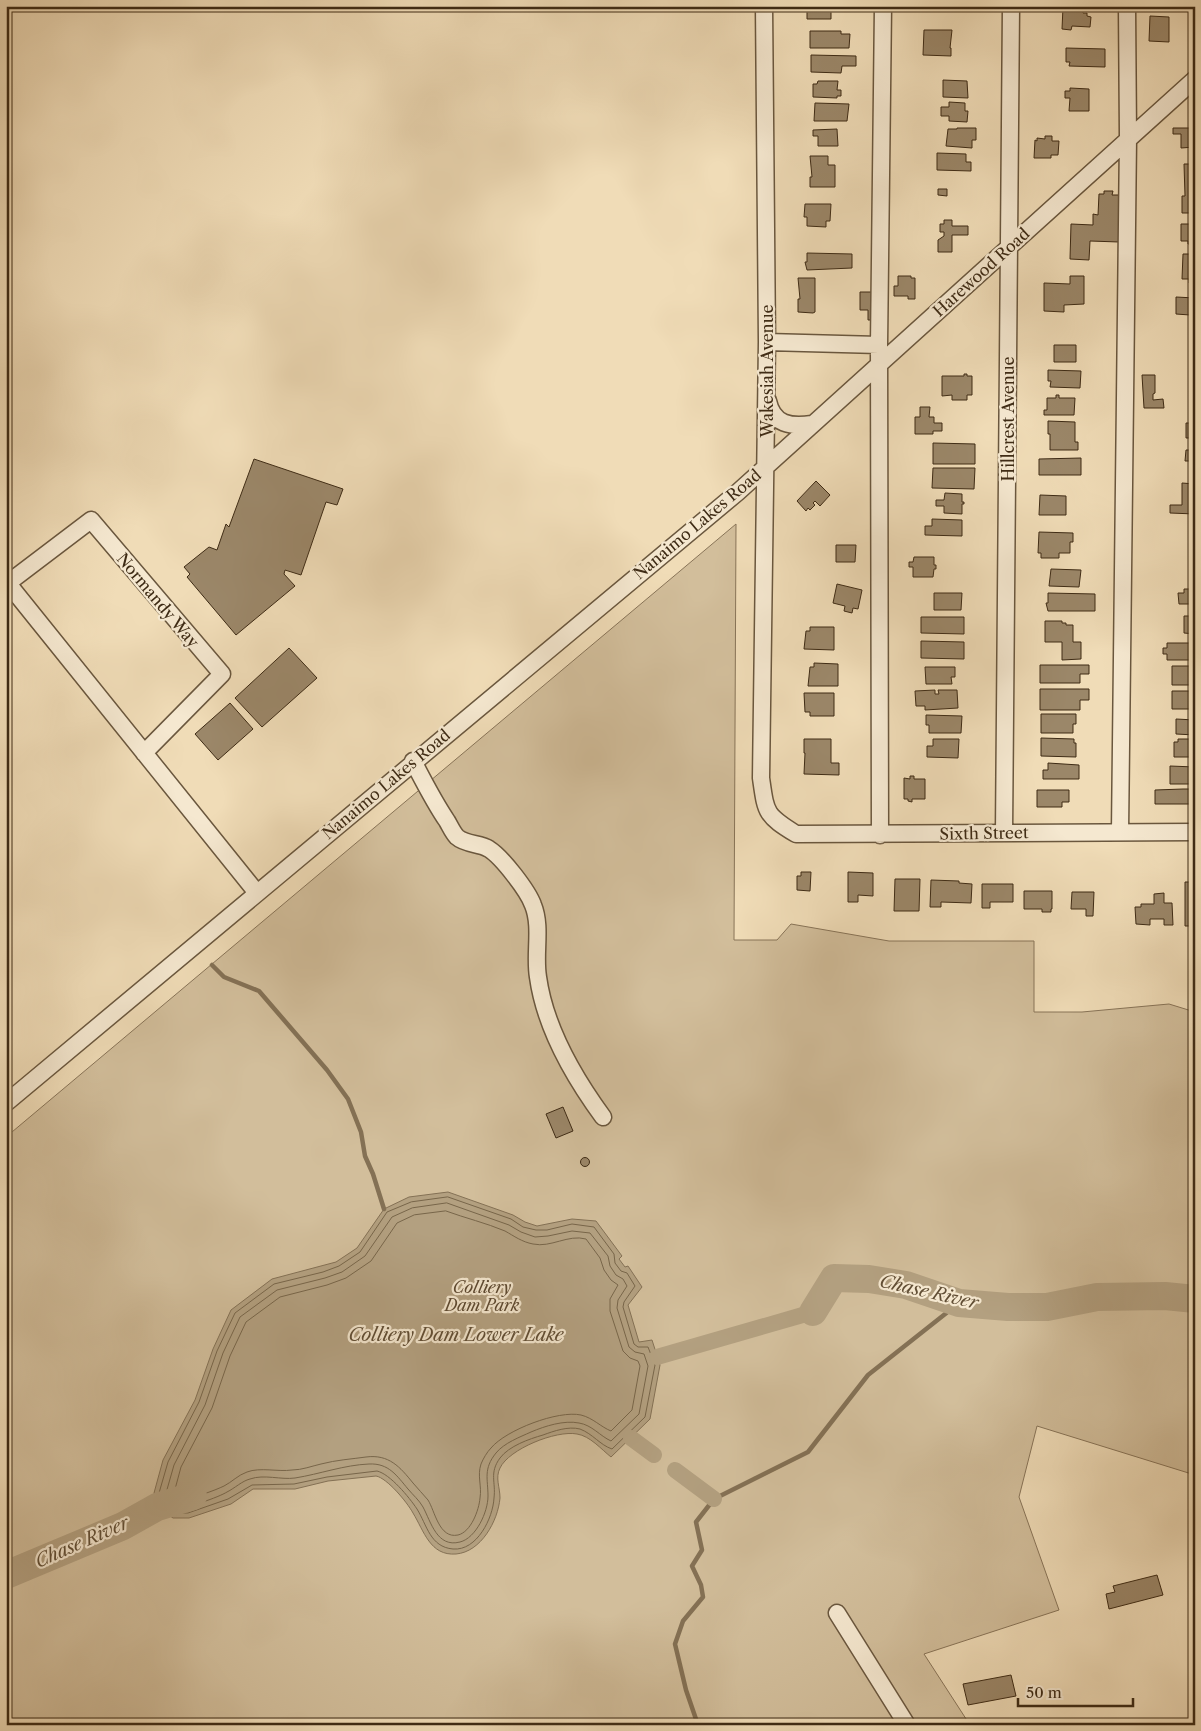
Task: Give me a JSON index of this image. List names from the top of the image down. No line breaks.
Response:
{"streets":{"street":["Harewood Road","Wakesiah Avenue","Hillcrest Avenue","Nanaimo Lakes Road","Normandy Way","Sixth Street"]},"crossings":[["Harewood Road","Wakesiah Avenue"],["Harewood Road","Hillcrest Avenue"],["Harewood Road","Nanaimo Lakes Road"],["Wakesiah Avenue","Nanaimo Lakes Road"],["Wakesiah Avenue","Sixth Street"],["Hillcrest Avenue","Sixth Street"],["Nanaimo Lakes Road","Normandy Way"]],"water":["Chase River","Colliery Dam Lower Lake"],"parks":["Colliery Dam Park"],"scale_bar":"50 m"}
